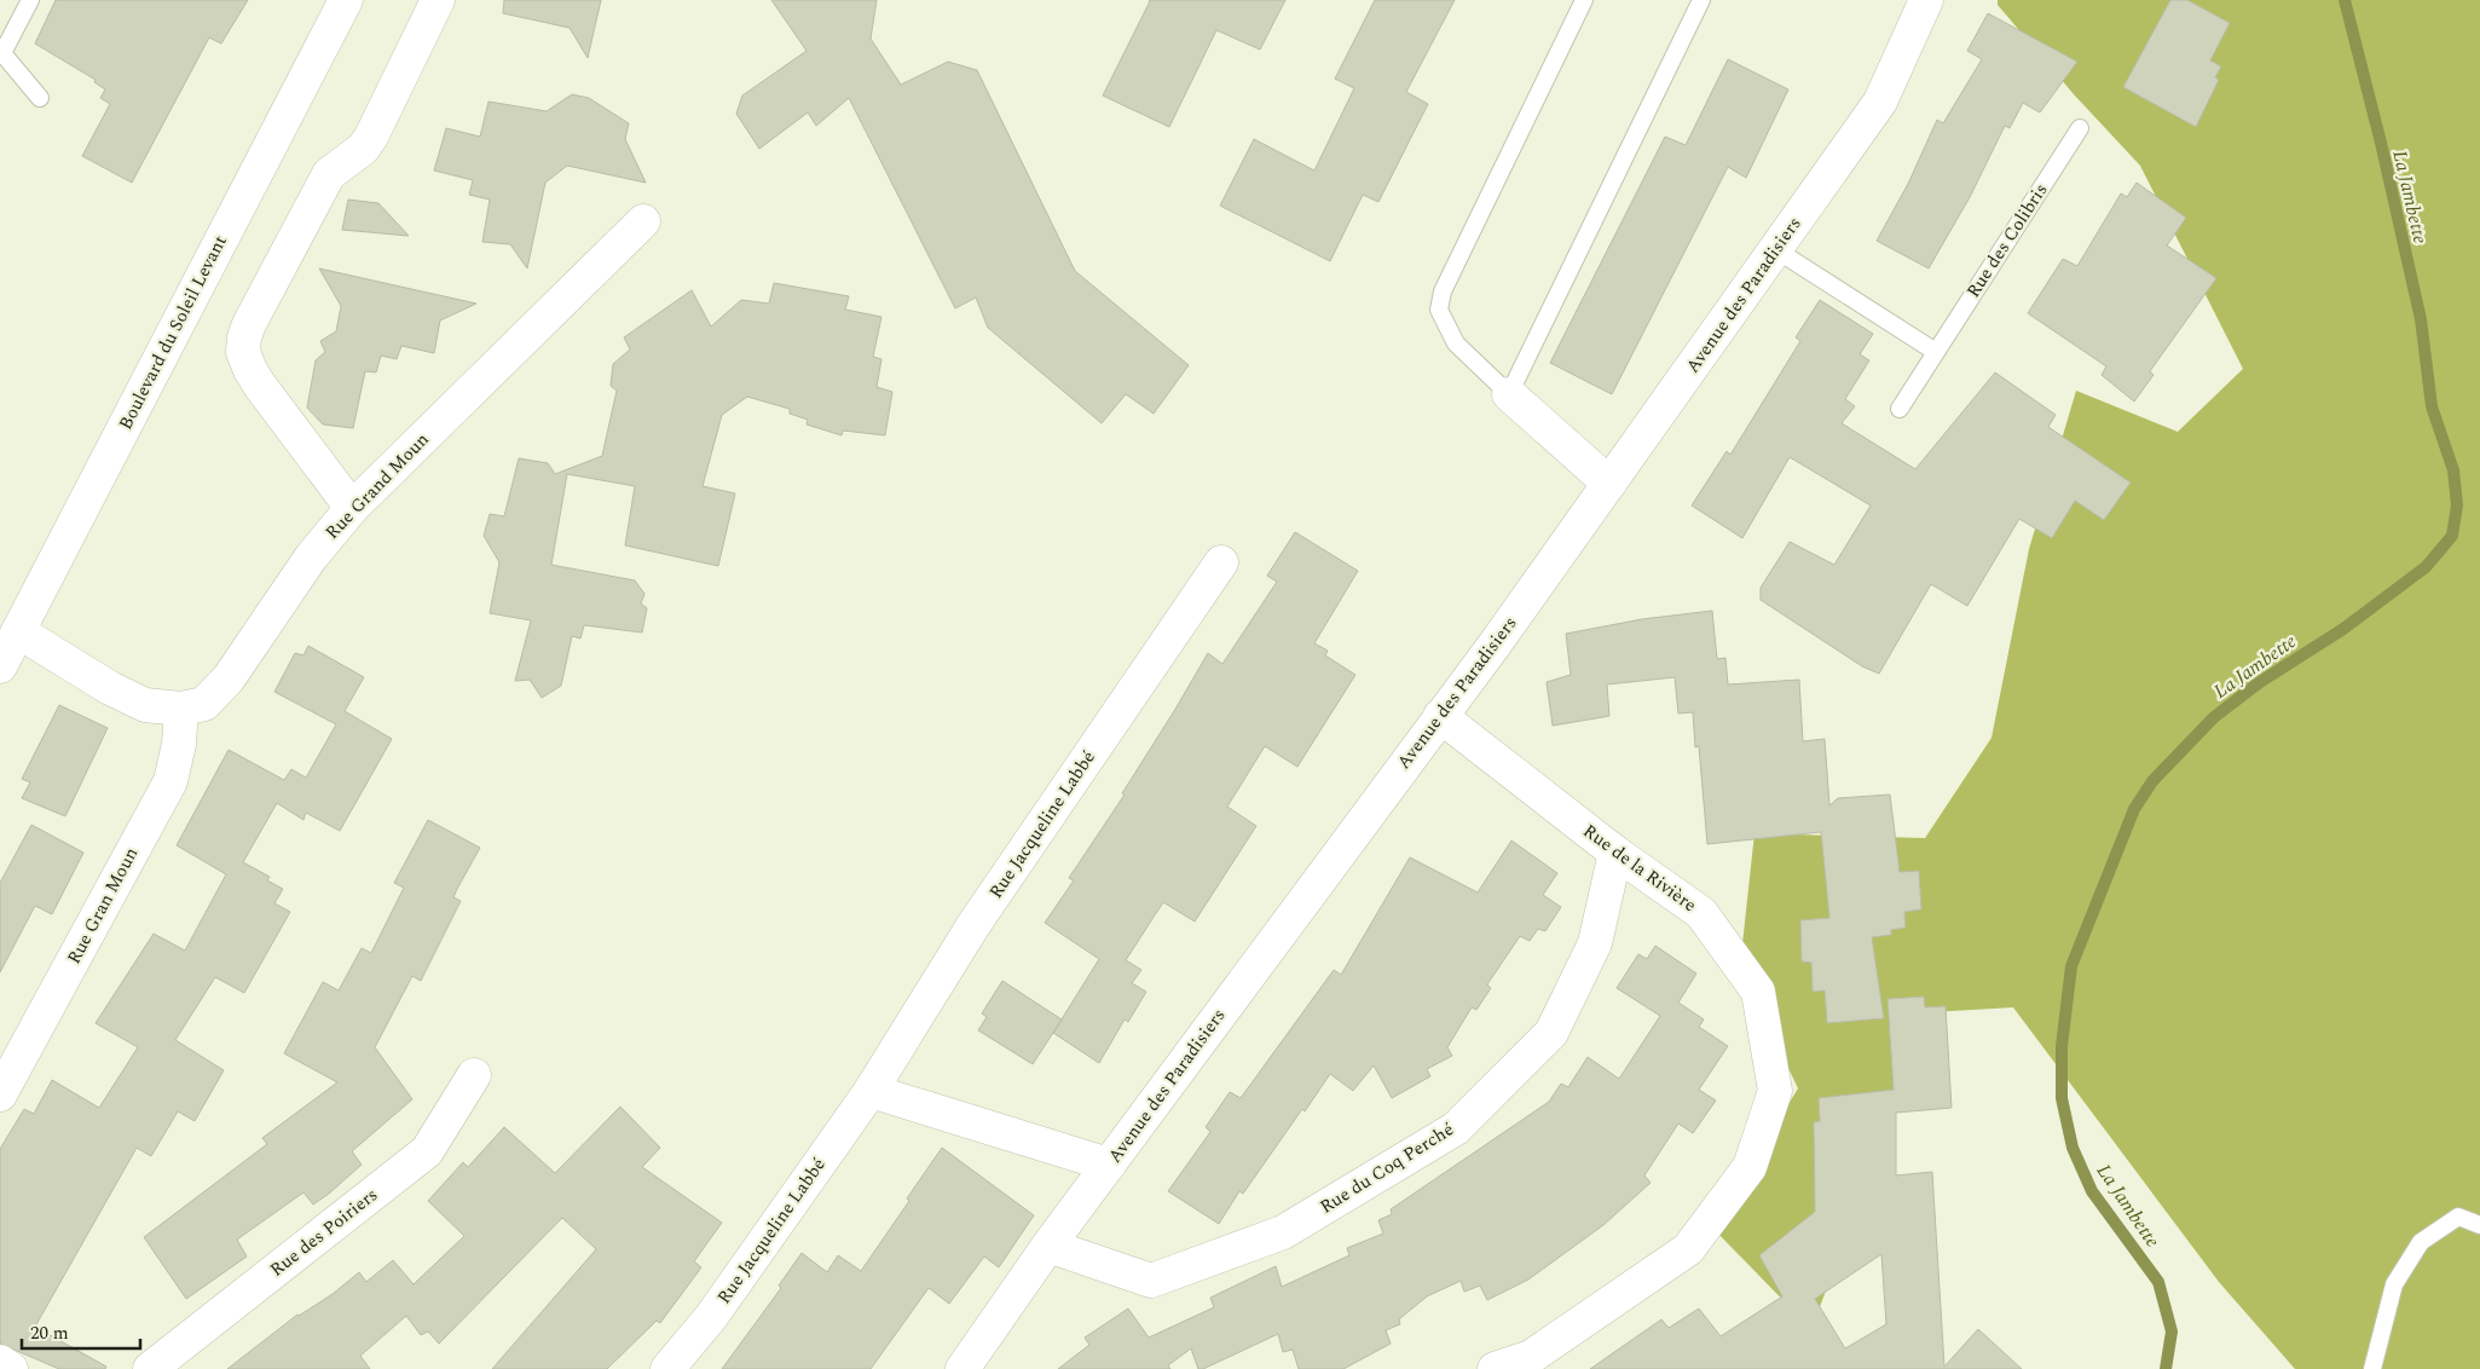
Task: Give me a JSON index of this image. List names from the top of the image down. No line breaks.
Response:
{"streets":{"street":["Avenue des Paradisiers","Boulevard du Soleil Levant","Rue Grand Moun","Rue Jacqueline Labbé","Rue de la Rivière","Rue Gran Moun","Rue du Coq Perché","Rue des Poiriers"],"lane":["Rue des Colibris"]},"crossings":[["Avenue des Paradisiers","Rue de la Rivière"],["Avenue des Paradisiers","Rue du Coq Perché"],["Boulevard du Soleil Levant","Rue Grand Moun"],["Rue Grand Moun","Rue Gran Moun"],["Rue de la Rivière","Rue du Coq Perché"]],"water":["La Jambette"],"scale_bar":"20 m"}
